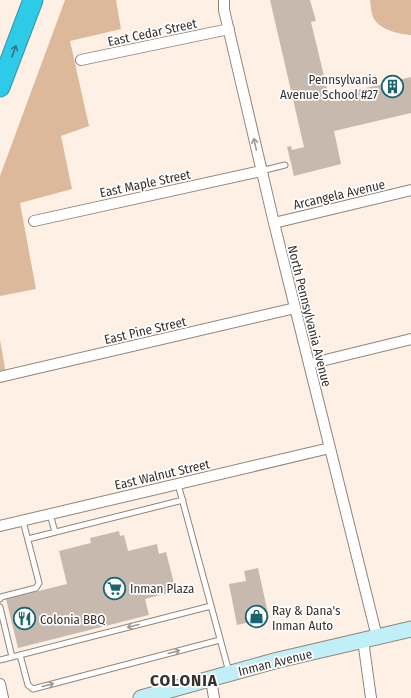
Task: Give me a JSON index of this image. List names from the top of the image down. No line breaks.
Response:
{"streets":{"main road":["Inman Avenue"],"street":["East Cedar Street","East Maple Street","Arcangela Avenue","North Pennsylvania Avenue","East Pine Street","East Walnut Street"]},"crossings":[["East Cedar Street","North Pennsylvania Avenue"],["East Maple Street","North Pennsylvania Avenue"],["Arcangela Avenue","North Pennsylvania Avenue"],["North Pennsylvania Avenue","East Pine Street"],["North Pennsylvania Avenue","East Walnut Street"],["North Pennsylvania Avenue","Inman Avenue"]],"districts":["COLONIA"],"places":{"building":["Pennsylvania Avenue School #27"],"supermarket":["Inman Plaza"],"shop":["Ray & Dana's Inman Auto"],"restaurant":["Colonia BBQ"]}}
